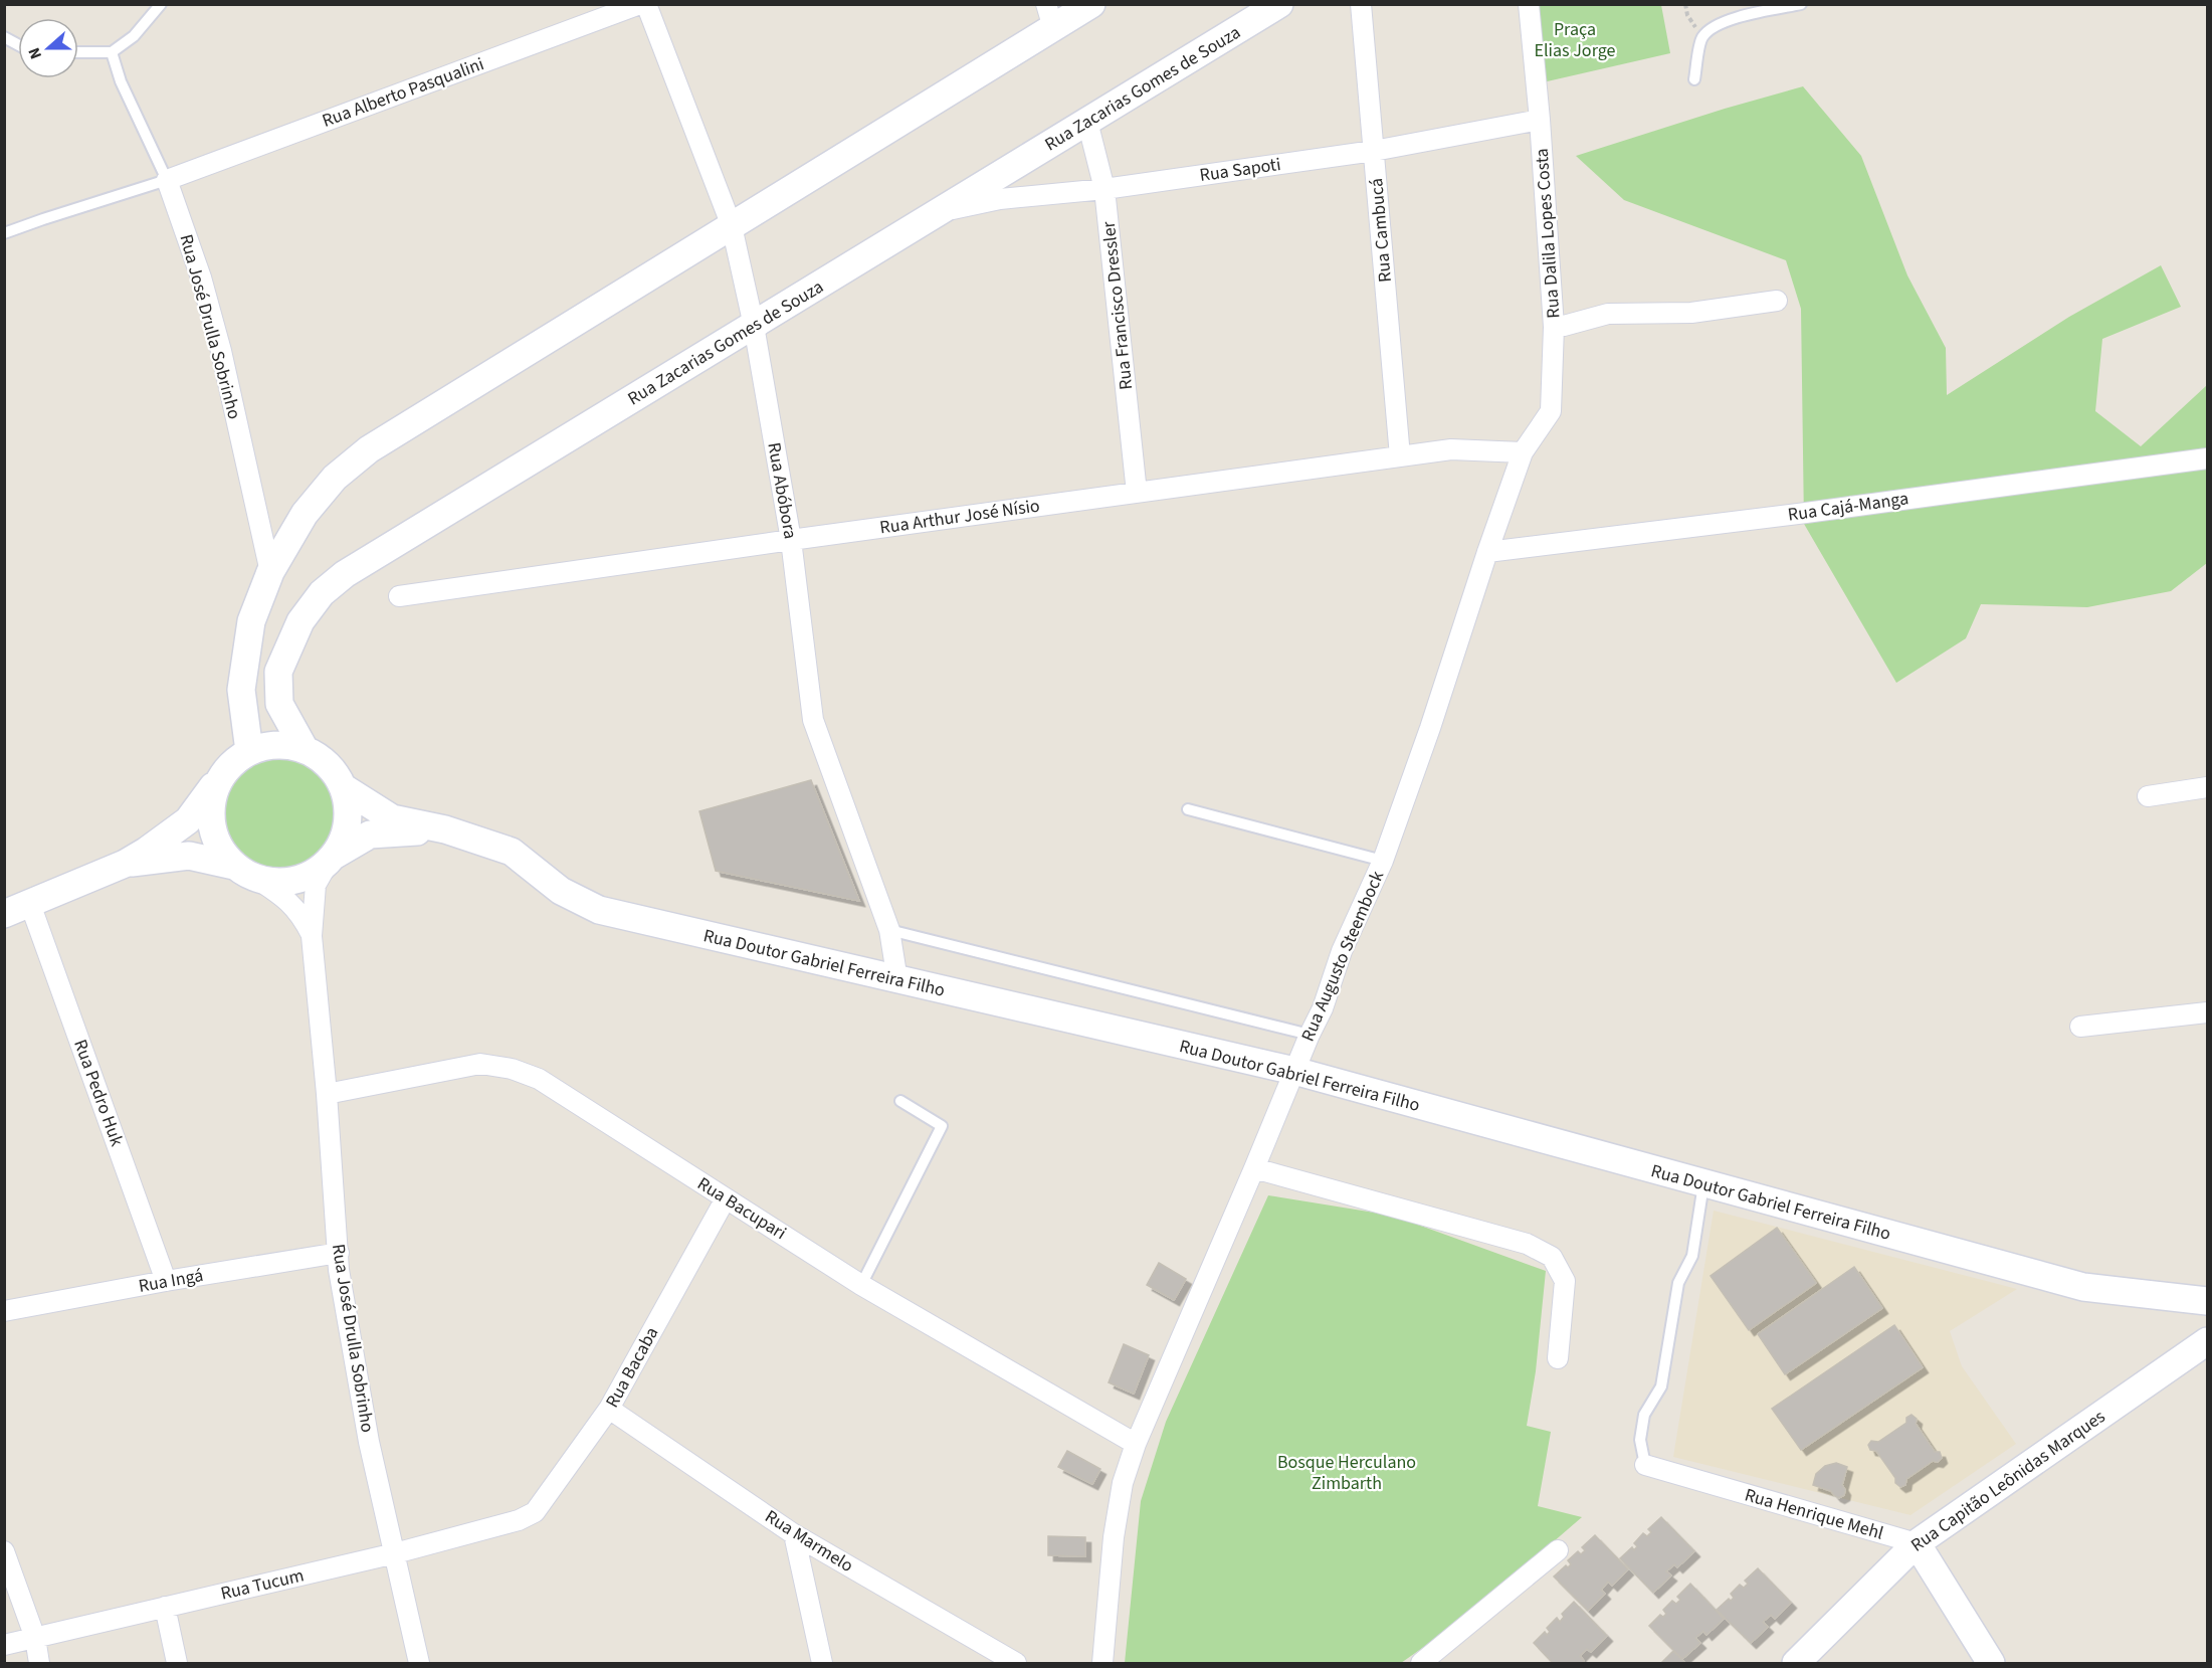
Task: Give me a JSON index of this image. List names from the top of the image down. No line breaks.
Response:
{"streets":{"main road":["Rua Zacarias Gomes de Souza","Rua Doutor Gabriel Ferreira Filho","Rua Capitão Leônidas Marques"],"street":["Rua Alberto Pasqualini","Rua Sapoti","Rua Cambucá","Rua Dalila Lopes Costa","Rua Francisco Dressler","Rua José Drulla Sobrinho","Rua Abóbora","Rua Cajá-Manga","Rua Arthur José Nísio","Rua Augusto Steembock","Rua Pedro Huk","Rua Bacupari","Rua Ingá","Rua Bacaba","Rua Henrique Mehl","Rua Marmelo","Rua Tucum"]},"crossings":[["Rua Zacarias Gomes de Souza","Rua Sapoti"],["Rua Zacarias Gomes de Souza","Rua Francisco Dressler"],["Rua Zacarias Gomes de Souza","Rua José Drulla Sobrinho"],["Rua Zacarias Gomes de Souza","Rua Abóbora"],["Rua Zacarias Gomes de Souza","Rua Doutor Gabriel Ferreira Filho"],["Rua Alberto Pasqualini","Rua José Drulla Sobrinho"],["Rua Sapoti","Rua Cambucá"],["Rua Sapoti","Rua Dalila Lopes Costa"],["Rua Sapoti","Rua Francisco Dressler"],["Rua Cambucá","Rua Arthur José Nísio"],["Rua Dalila Lopes Costa","Rua Arthur José Nísio"],["Rua Dalila Lopes Costa","Rua Augusto Steembock"],["Rua Francisco Dressler","Rua Arthur José Nísio"],["Rua José Drulla Sobrinho","Rua Doutor Gabriel Ferreira Filho"],["Rua José Drulla Sobrinho","Rua Bacupari"],["Rua José Drulla Sobrinho","Rua Ingá"],["Rua José Drulla Sobrinho","Rua Tucum"],["Rua Abóbora","Rua Arthur José Nísio"],["Rua Abóbora","Rua Doutor Gabriel Ferreira Filho"],["Rua Cajá-Manga","Rua Augusto Steembock"],["Rua Arthur José Nísio","Rua Augusto Steembock"],["Rua Augusto Steembock","Rua Doutor Gabriel Ferreira Filho"],["Rua Augusto Steembock","Rua Bacupari"],["Rua Pedro Huk","Rua Ingá"],["Rua Bacupari","Rua Bacaba"],["Rua Bacaba","Rua Marmelo"],["Rua Bacaba","Rua Tucum"],["Rua Capitão Leônidas Marques","Rua Henrique Mehl"]],"parks":["Praça Elias Jorge","Bosque Herculano Zimbarth"],"north":"left"}
